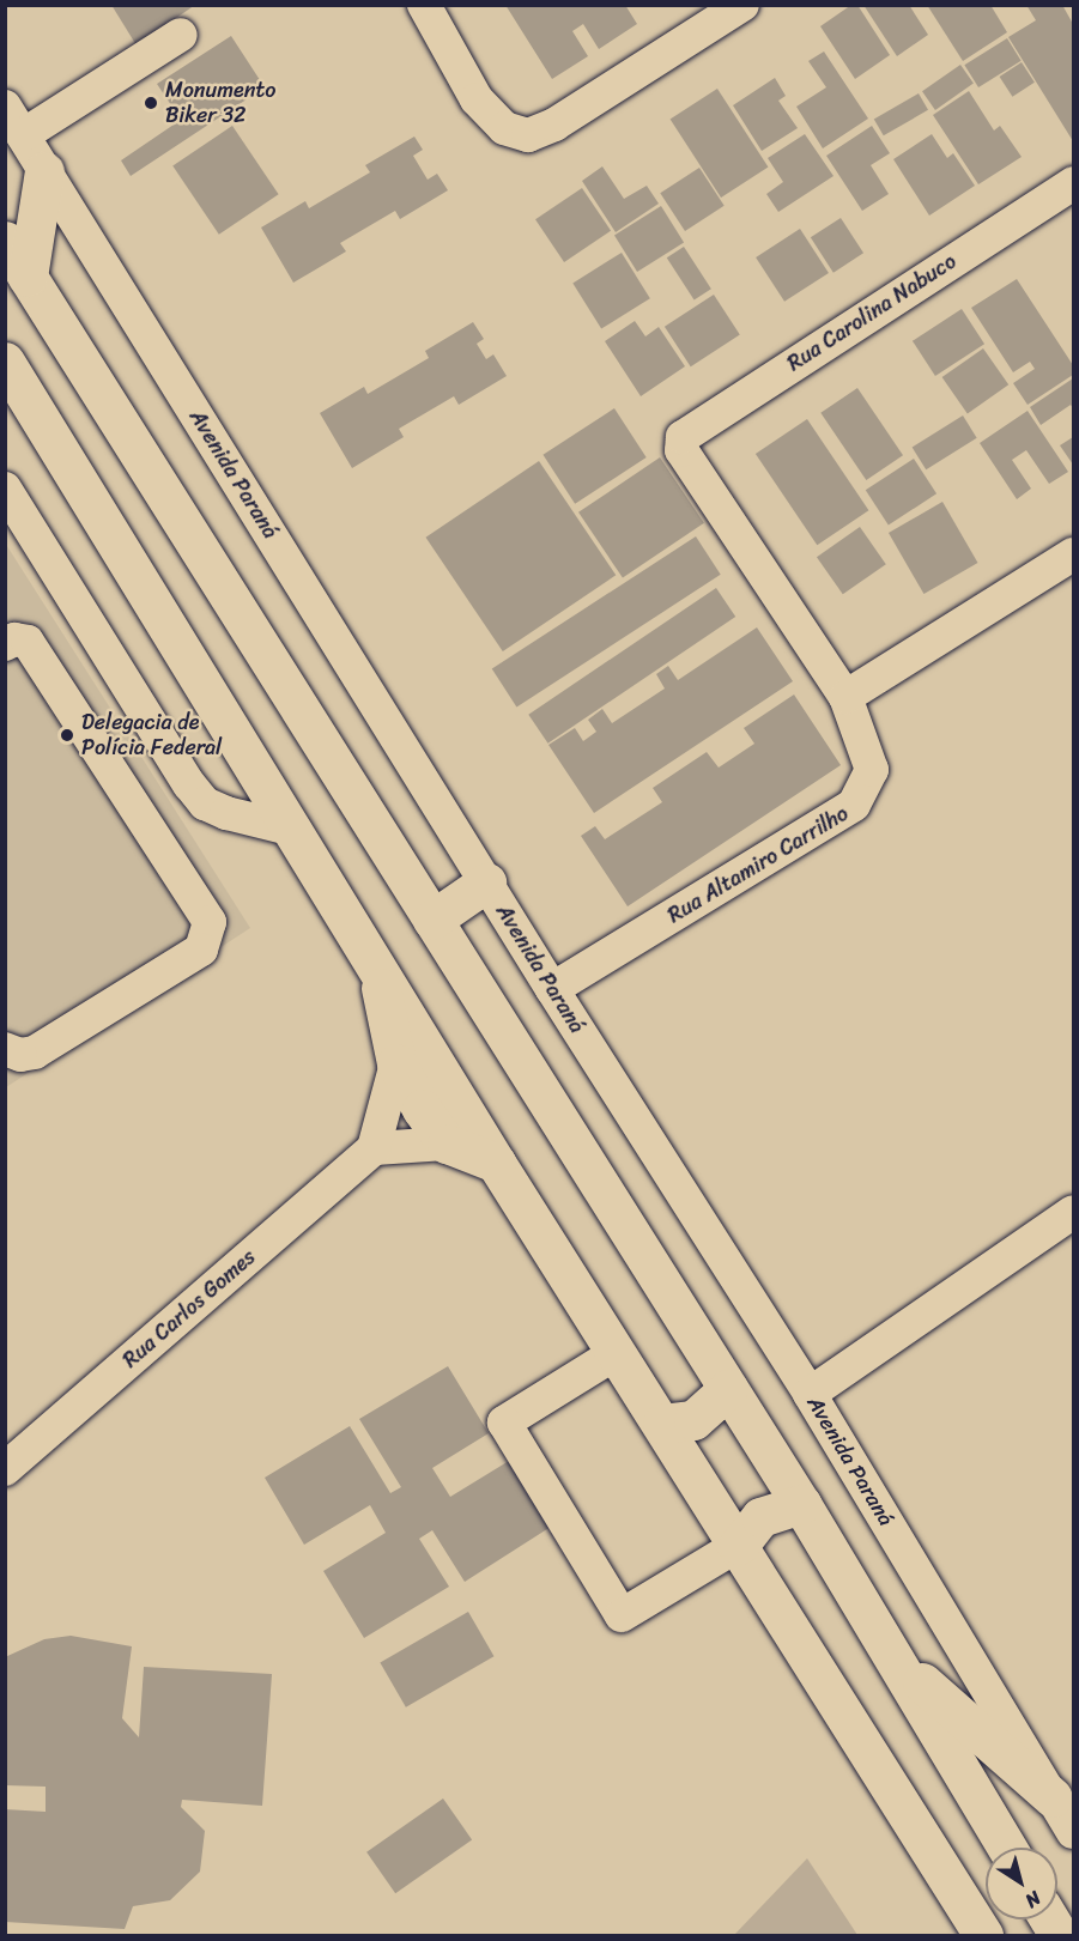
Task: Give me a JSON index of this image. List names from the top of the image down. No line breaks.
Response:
{"streets":{"street":["Rua Carolina Nabuco","Avenida Paraná","Rua Altamiro Carrilho","Rua Carlos Gomes"]},"crossings":[["Rua Carolina Nabuco","Rua Altamiro Carrilho"],["Avenida Paraná","Rua Altamiro Carrilho"]],"places":["Monumento Biker 32","Delegacia de Polícia Federal"],"north":"bottom right"}
